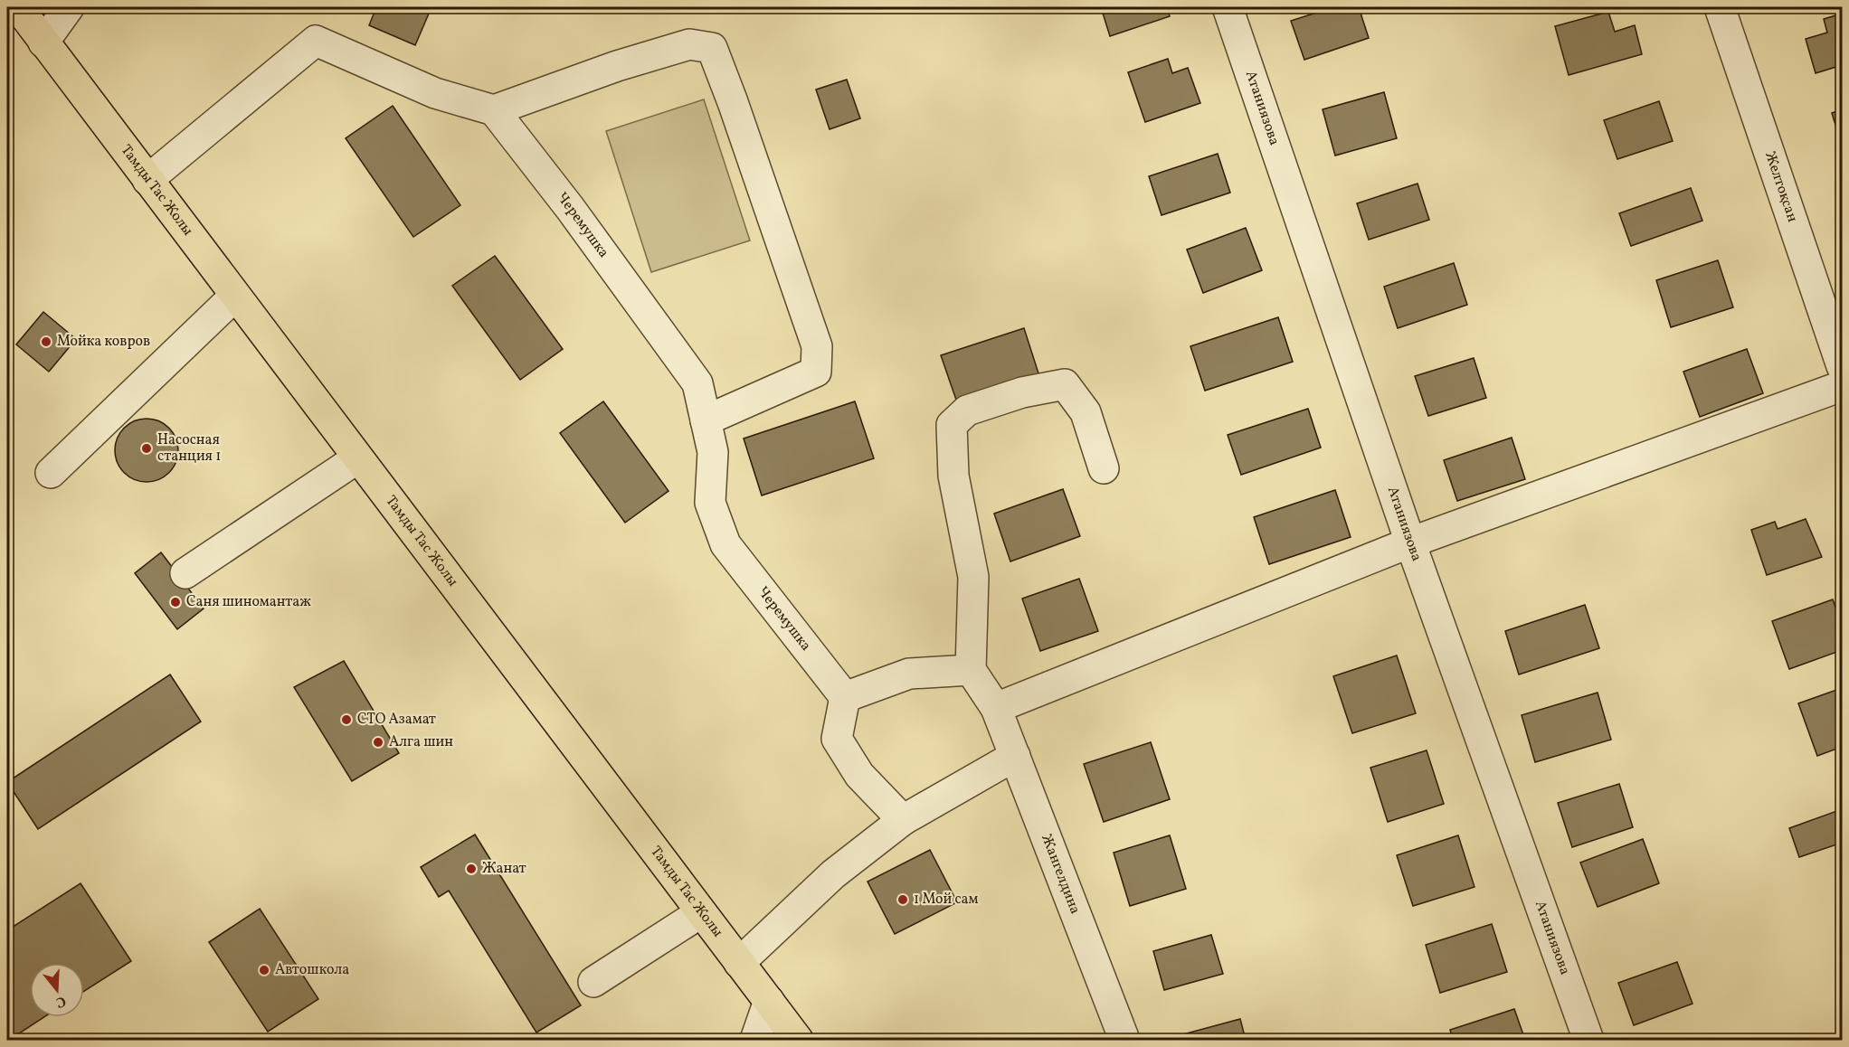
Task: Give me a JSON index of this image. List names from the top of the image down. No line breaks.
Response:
{"streets":{"main road":["Тамды Тас Жолы"],"street":["Атаниязова","Желтоқсан","Черемушка","Жангелдина"]},"crossings":[["Черемушка","Жангелдина"]],"places":["Мойка ковров","Насосная станция 1","Саня шиномантаж","СТО Азамат","Алга шин","Жанат","1 Мой сам","Автошкола"],"north":"bottom"}
